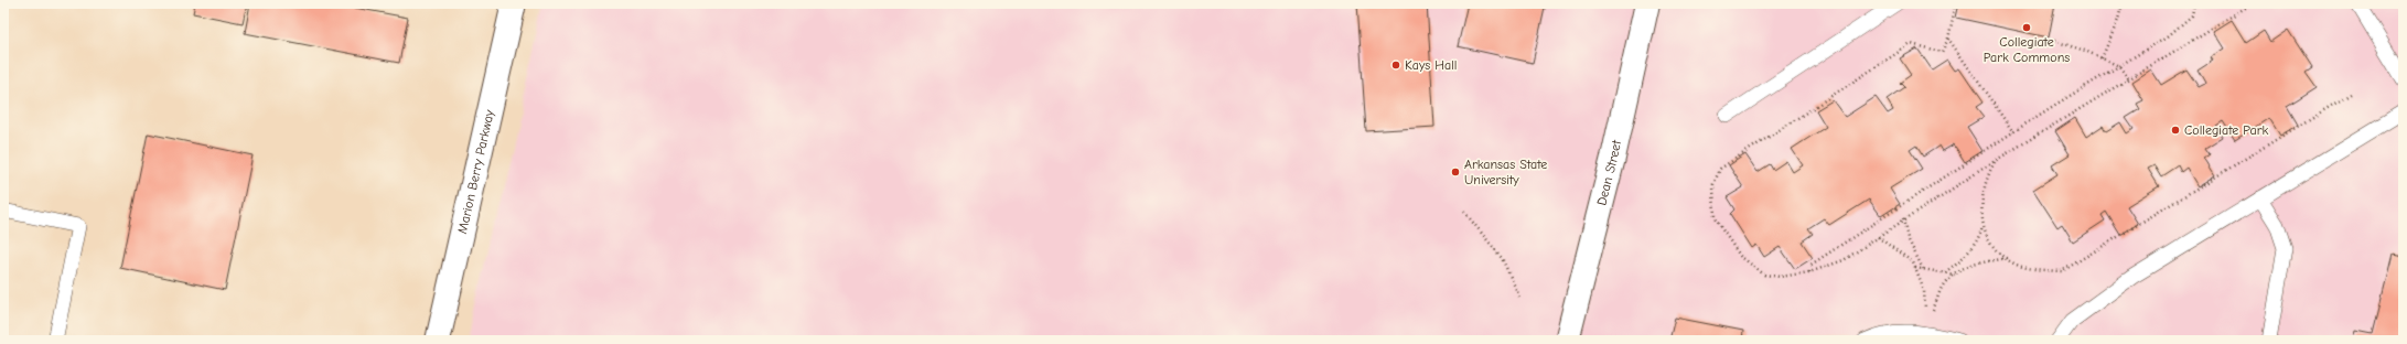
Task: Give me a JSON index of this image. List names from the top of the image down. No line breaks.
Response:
{"streets":{"street":["Marion Berry Parkway","Dean Street"]},"places":["Collegiate Park Commons","Kays Hall","Collegiate Park","Arkansas State University"]}
